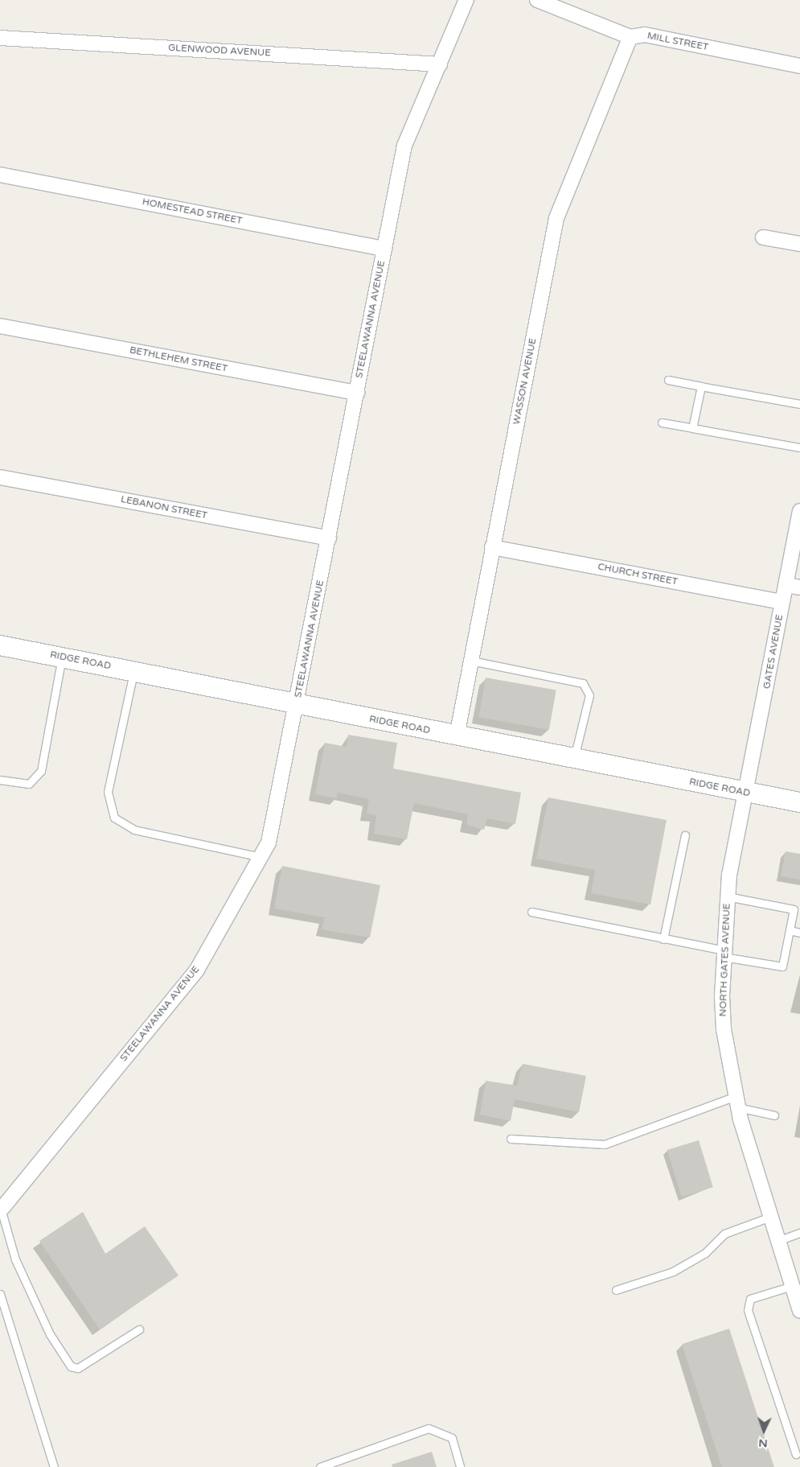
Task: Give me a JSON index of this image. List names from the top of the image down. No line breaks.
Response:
{"streets":{"main road":["RIDGE ROAD"],"street":["MILL STREET","GLENWOOD AVENUE","HOMESTEAD STREET","STEELAWANNA AVENUE","BETHLEHEM STREET","WASSON AVENUE","LEBANON STREET","CHURCH STREET","GATES AVENUE","NORTH GATES AVENUE"]},"crossings":[["MILL STREET","WASSON AVENUE"],["GLENWOOD AVENUE","STEELAWANNA AVENUE"],["HOMESTEAD STREET","STEELAWANNA AVENUE"],["STEELAWANNA AVENUE","BETHLEHEM STREET"],["STEELAWANNA AVENUE","LEBANON STREET"],["STEELAWANNA AVENUE","RIDGE ROAD"],["WASSON AVENUE","CHURCH STREET"],["WASSON AVENUE","RIDGE ROAD"],["CHURCH STREET","GATES AVENUE"],["GATES AVENUE","RIDGE ROAD"],["GATES AVENUE","NORTH GATES AVENUE"],["RIDGE ROAD","NORTH GATES AVENUE"]],"north":"bottom"}
